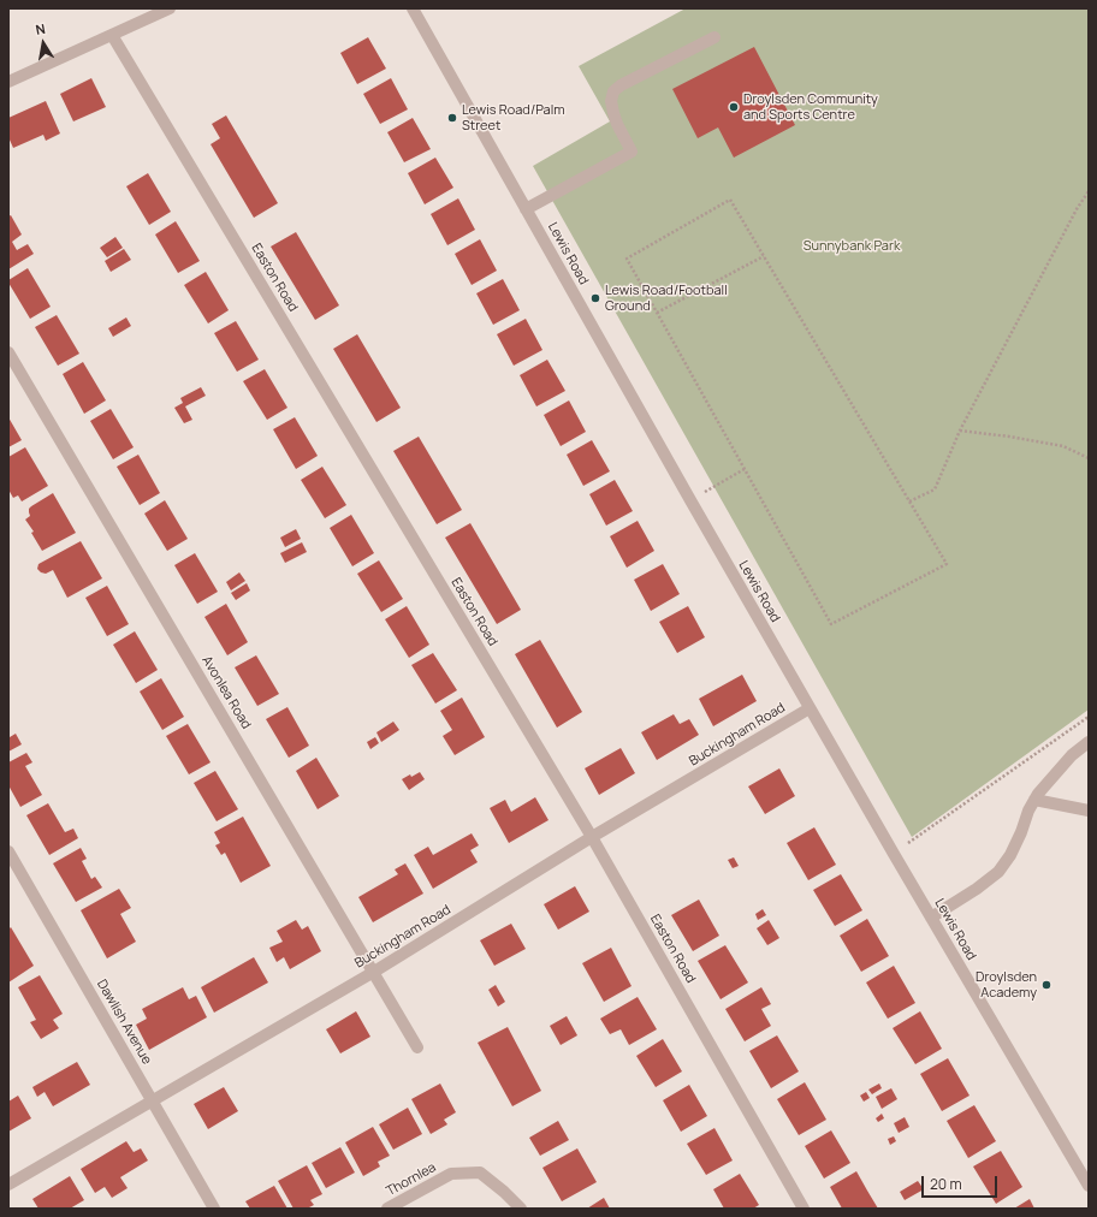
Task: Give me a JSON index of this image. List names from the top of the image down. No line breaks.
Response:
{"streets":{"street":["Lewis Road","Easton Road","Avonlea Road","Buckingham Road","Dawlish Avenue","Thornlea"]},"crossings":[["Lewis Road","Buckingham Road"],["Easton Road","Buckingham Road"],["Avonlea Road","Buckingham Road"],["Buckingham Road","Dawlish Avenue"]],"parks":["Sunnybank Park"],"places":["Droylsden Community and Sports Centre","Lewis Road/Palm Street","Lewis Road/Football Ground","Droylsden Academy"],"scale_bar":"20 m","north":"top"}
